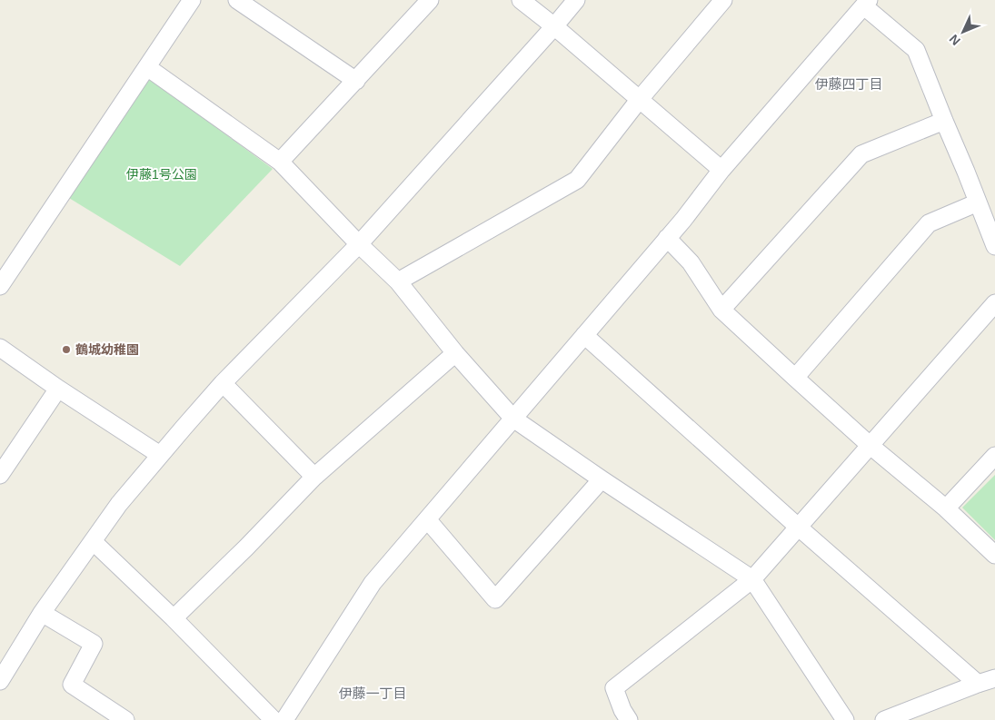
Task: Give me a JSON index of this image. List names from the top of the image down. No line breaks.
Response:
{"districts":["伊藤四丁目","伊藤一丁目"],"parks":["伊藤1号公園"],"places":["鶴城幼稚園"],"north":"bottom left"}
